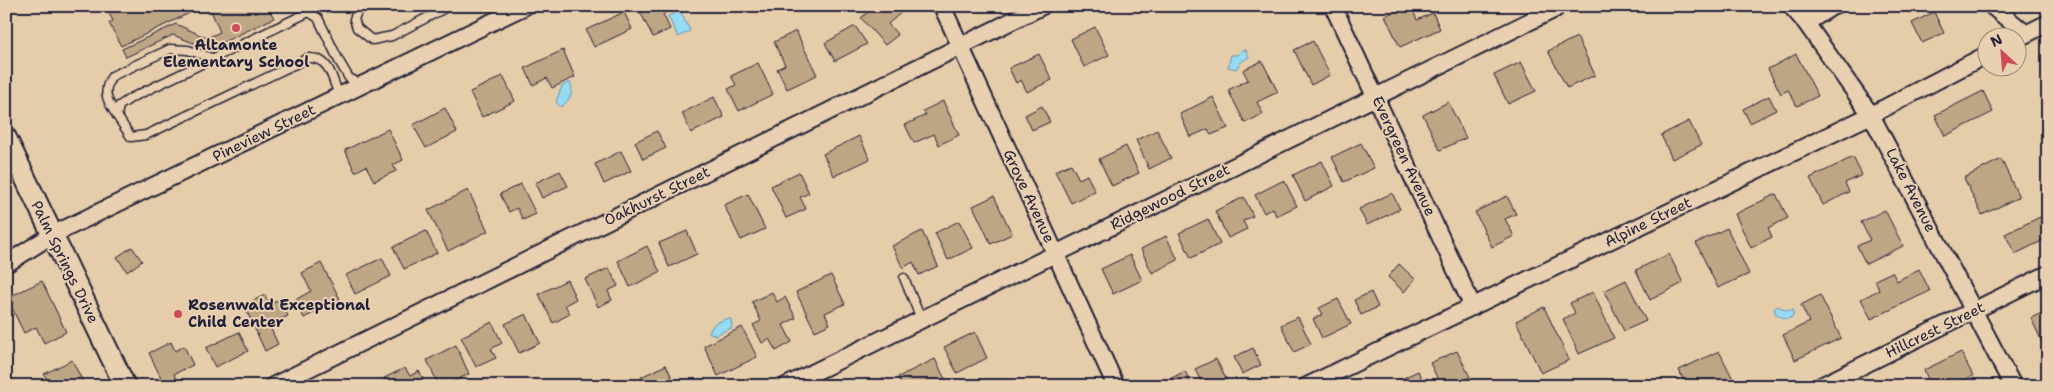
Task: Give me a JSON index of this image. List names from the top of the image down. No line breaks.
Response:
{"streets":{"street":["Pineview Street","Evergreen Avenue","Lake Avenue","Oakhurst Street","Grove Avenue","Ridgewood Street","Alpine Street","Palm Springs Drive","Hillcrest Street"]},"crossings":[["Pineview Street","Palm Springs Drive"],["Evergreen Avenue","Ridgewood Street"],["Evergreen Avenue","Alpine Street"],["Lake Avenue","Alpine Street"],["Lake Avenue","Hillcrest Street"],["Oakhurst Street","Grove Avenue"],["Grove Avenue","Ridgewood Street"]],"places":["Altamonte Elementary School","Rosenwald Exceptional Child Center"],"north":"top left"}
